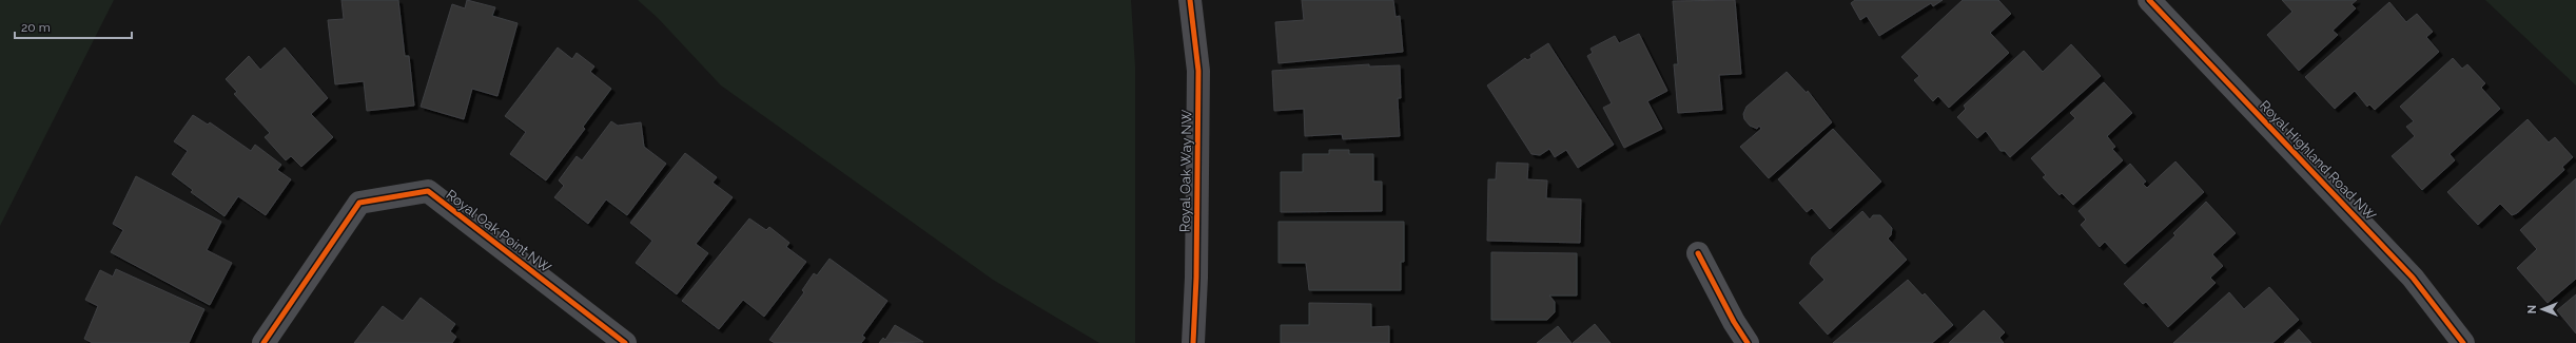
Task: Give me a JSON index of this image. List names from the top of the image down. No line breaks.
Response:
{"streets":{"street":["Royal Highland Road NW","Royal Oak Way NW","Royal Oak Point NW"]},"scale_bar":"20 m","north":"left"}
